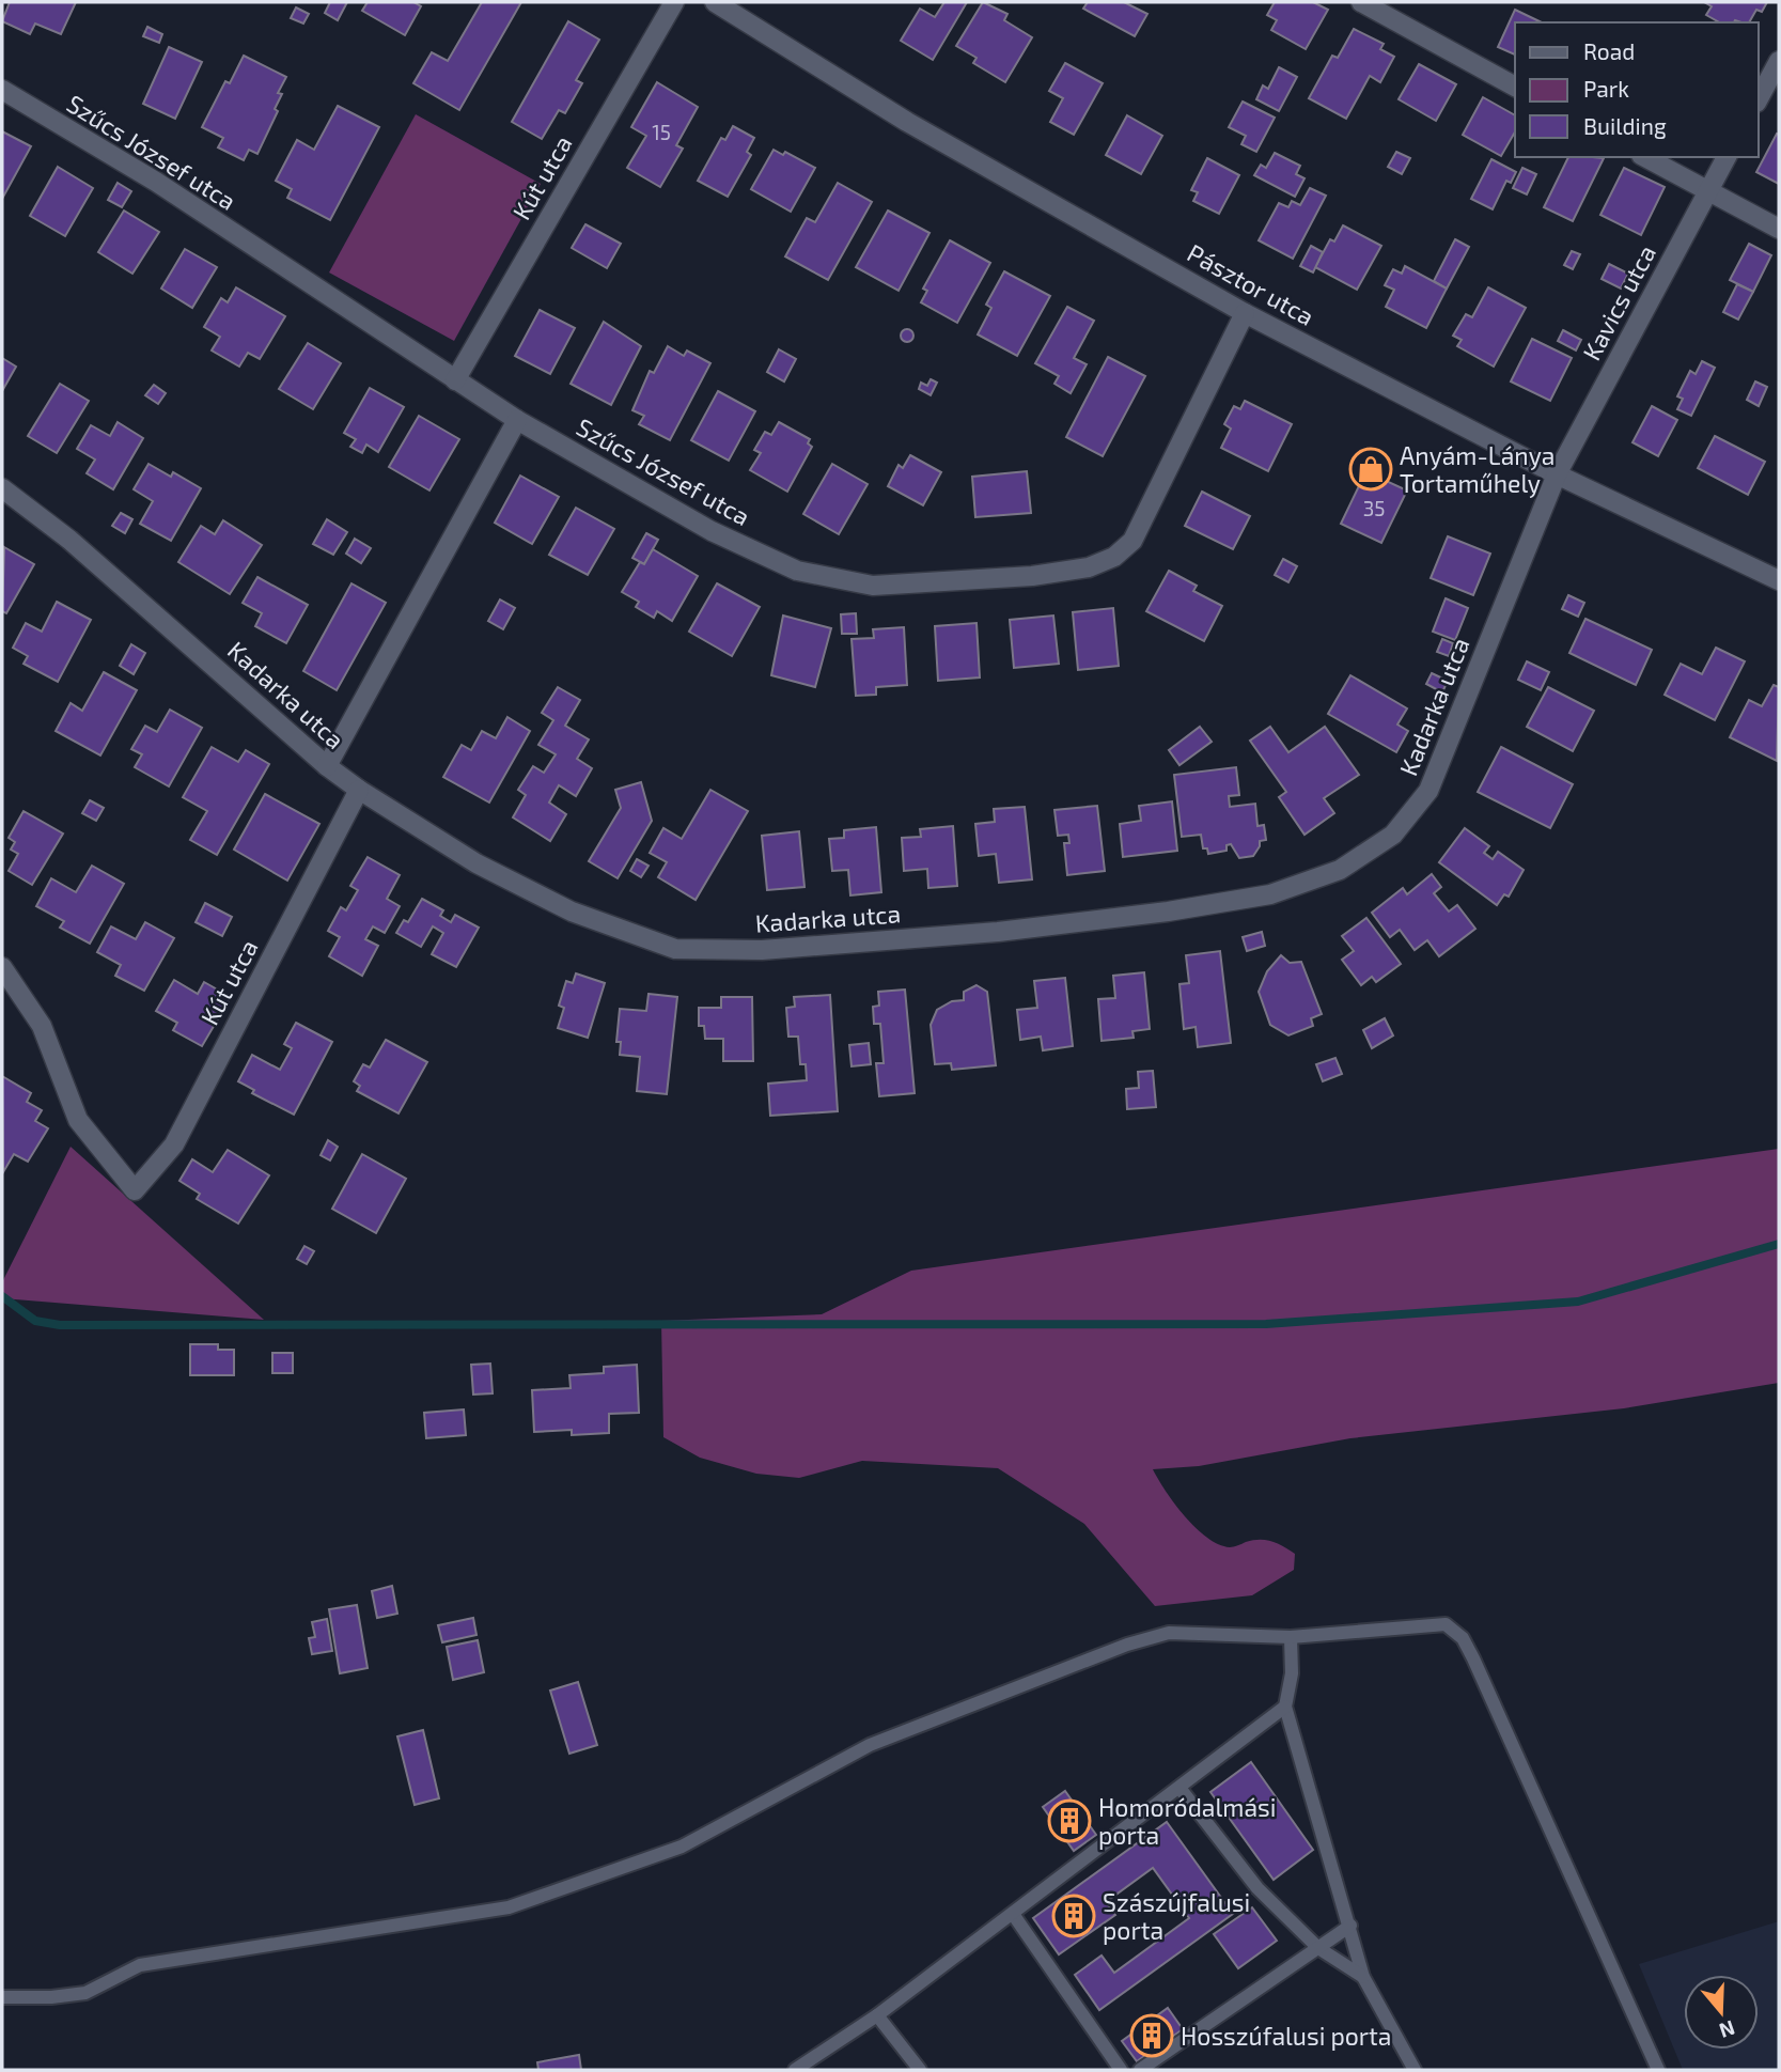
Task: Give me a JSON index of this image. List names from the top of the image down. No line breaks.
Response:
{"streets":{"street":["Szűcs József utca","Kút utca","Pásztor utca","Kavics utca","Kadarka utca"]},"crossings":[["Szűcs József utca","Kút utca"],["Szűcs József utca","Pásztor utca"],["Kút utca","Kadarka utca"],["Pásztor utca","Kavics utca"],["Pásztor utca","Kadarka utca"],["Kavics utca","Kadarka utca"]],"places":{"shop":["Anyám-Lánya Tortaműhely"],"building":["Homoródalmási porta","Szászújfalusi porta","Hosszúfalusi porta"]},"house_numbers":["15","35"],"legend":["Road","Park","Building"],"north":"bottom"}
